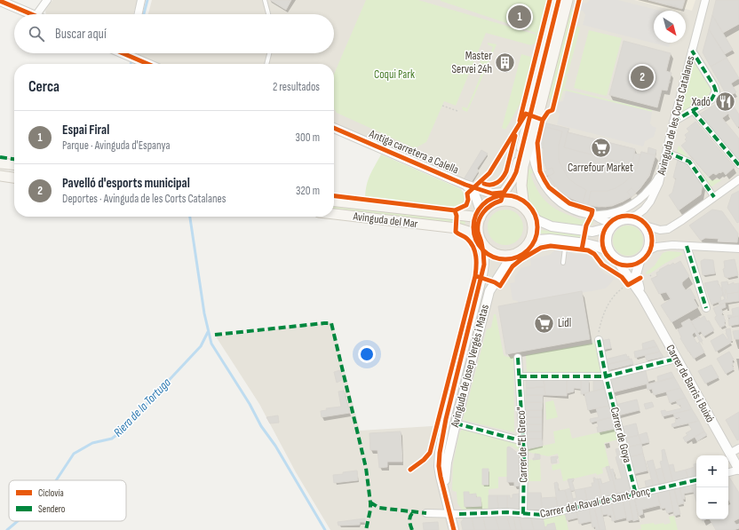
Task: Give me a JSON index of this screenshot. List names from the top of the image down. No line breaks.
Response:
{"streets":{"main road":["Avinguda del Mar"],"street":["Avinguda de les Corts Catalanes","Antiga carretera a Calella","Avinguda de Josep Vergés i Matas","Carrer de Barris i Buixó","Carrer de Goya","Carrer de \"El Greco\"","Carrer del Raval de Sant Ponç"]},"crossings":[["Avinguda de les Corts Catalanes","Carrer de Barris i Buixó"],["Antiga carretera a Calella","Avinguda del Mar"],["Antiga carretera a Calella","Avinguda de Josep Vergés i Matas"],["Avinguda del Mar","Avinguda de Josep Vergés i Matas"],["Avinguda de Josep Vergés i Matas","Carrer del Raval de Sant Ponç"],["Carrer de Goya","Carrer del Raval de Sant Ponç"],["Carrer de \"El Greco\"","Carrer del Raval de Sant Ponç"]],"water":["Riera de la Tortuga"],"parks":["Coqui Park"],"places":{"building":["Master Servei 24h"],"restaurant":["Xadó"],"supermarket":["Carrefour Market","Lidl"]},"legend":["Ciclovía","Sendero"],"north":"bottom right","page":{"pins":["1","2"],"search":"Buscar aquí","heading":["Cerca","2 resultados"],"list":[{"mark":"1","name":"Espai Firal","note":"Parque · Avinguda d'Espanya","value":"300 m"},{"mark":"2","name":"Pavelló d'esports municipal","note":"Deportes · Avinguda de les Corts Catalanes","value":"320 m"}],"map_buttons":["+","−"]}}
